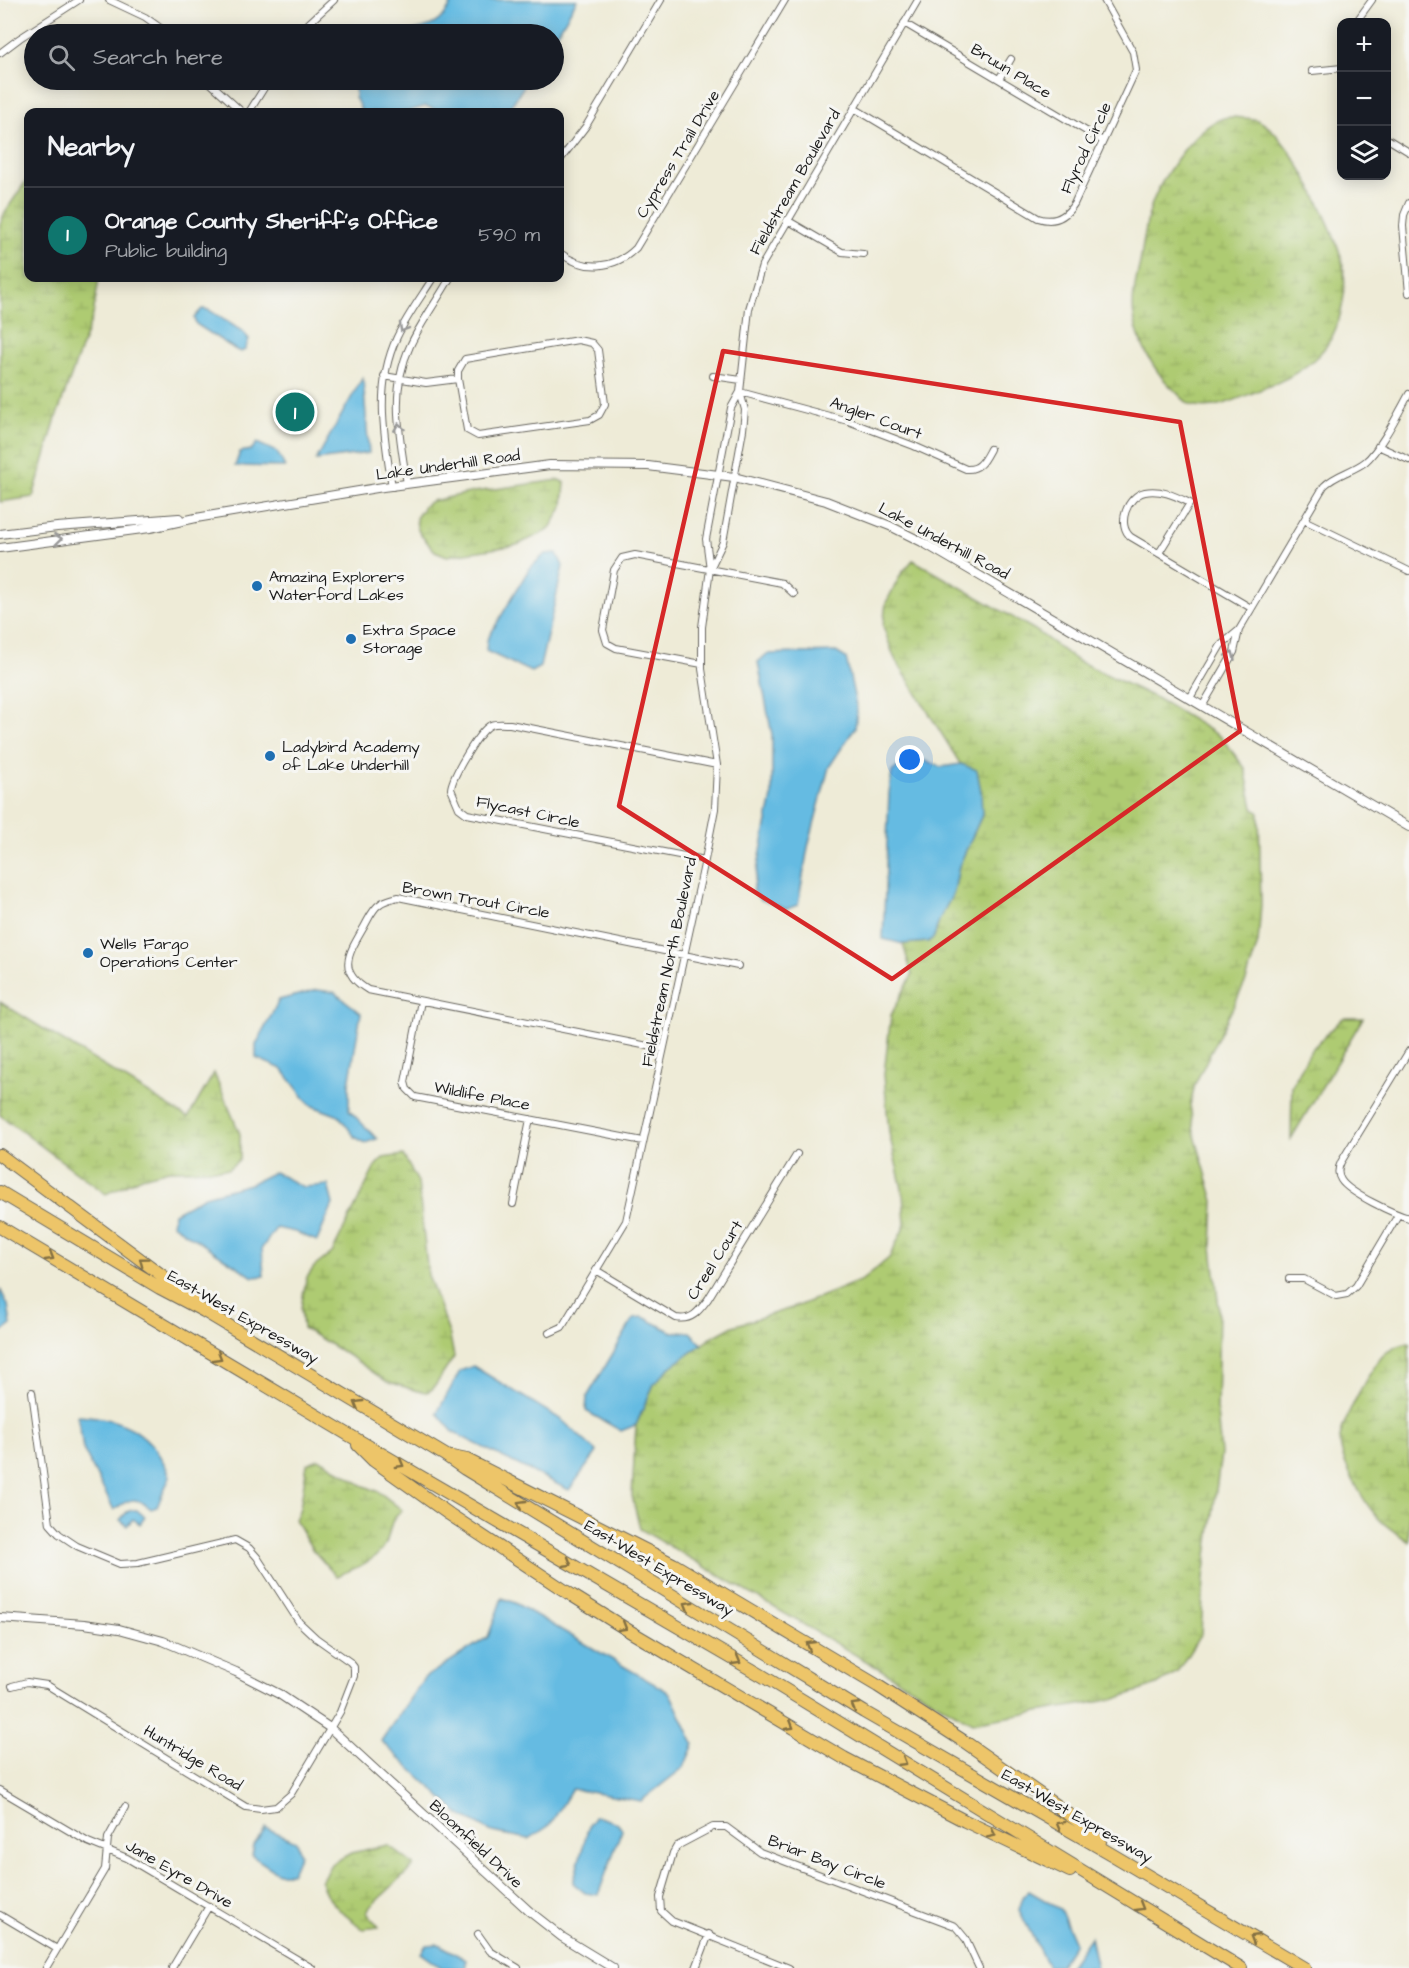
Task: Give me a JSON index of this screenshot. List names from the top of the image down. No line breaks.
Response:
{"streets":{"highway":["East-West Expressway"],"street":["Bruun Place","Flyrod Circle","Cypress Trail Drive","Fieldstream Boulevard","Angler Court","Lake Underhill Road","Flycast Circle","Brown Trout Circle","Fieldstream North Boulevard","Wildlife Place","Creel Court","Huntridge Road","Bloomfield Drive","Briar Bay Circle","Jane Eyre Drive"]},"crossings":[["Bruun Place","Flyrod Circle"],["Bruun Place","Fieldstream Boulevard"],["Flyrod Circle","Fieldstream Boulevard"],["Fieldstream Boulevard","Angler Court"],["Fieldstream Boulevard","Lake Underhill Road"],["Fieldstream Boulevard","Fieldstream North Boulevard"],["Lake Underhill Road","Fieldstream North Boulevard"],["Flycast Circle","Fieldstream North Boulevard"],["Brown Trout Circle","Fieldstream North Boulevard"],["Brown Trout Circle","Wildlife Place"],["Fieldstream North Boulevard","Wildlife Place"],["Fieldstream North Boulevard","Creel Court"],["Huntridge Road","Bloomfield Drive"]],"places":["Amazing Explorers Waterford Lakes","Extra Space Storage","Ladybird Academy of Lake Underhill","Wells Fargo Operations Center"],"page":{"map_buttons":["+","−"],"search":"Search here","heading":"Nearby","list":[{"mark":"1","name":"Orange County Sheriff's Office","note":"Public building","value":"590 m"}],"pins":"1"}}
